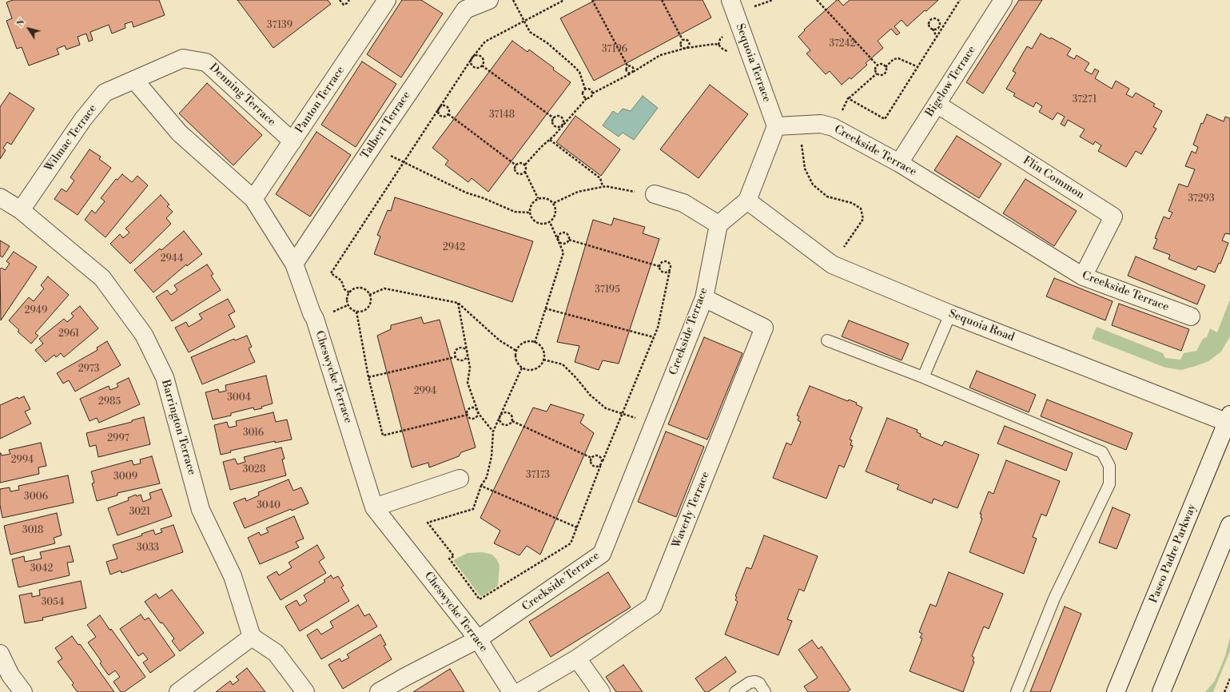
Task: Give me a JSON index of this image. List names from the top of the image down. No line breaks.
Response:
{"streets":{"street":["Sequoia Terrace","Bigelow Terrace","Denning Terrace","Panton Terrace","Talbert Terrace","Wilmac Terrace","Creekside Terrace","Flin Common","Sequoia Road","Cheswycke Terrace","Barrington Terrace","Waverly Terrace","Paseo Padre Parkway"]},"crossings":[["Sequoia Terrace","Creekside Terrace"],["Bigelow Terrace","Creekside Terrace"],["Bigelow Terrace","Flin Common"],["Denning Terrace","Panton Terrace"],["Denning Terrace","Wilmac Terrace"],["Denning Terrace","Cheswycke Terrace"],["Panton Terrace","Cheswycke Terrace"],["Talbert Terrace","Cheswycke Terrace"],["Wilmac Terrace","Cheswycke Terrace"],["Wilmac Terrace","Barrington Terrace"],["Creekside Terrace","Flin Common"],["Creekside Terrace","Cheswycke Terrace"],["Creekside Terrace","Waverly Terrace"],["Sequoia Road","Paseo Padre Parkway"]],"house_numbers":["37139","37242","37196","37271","37148","37293","2942","2944","37195","2949","2961","2973","2994","3004","2985","3016","2997","2994","3028","37173","3009","3006","3040","3021","3018","3033","3042","3054"],"north":"top left"}
